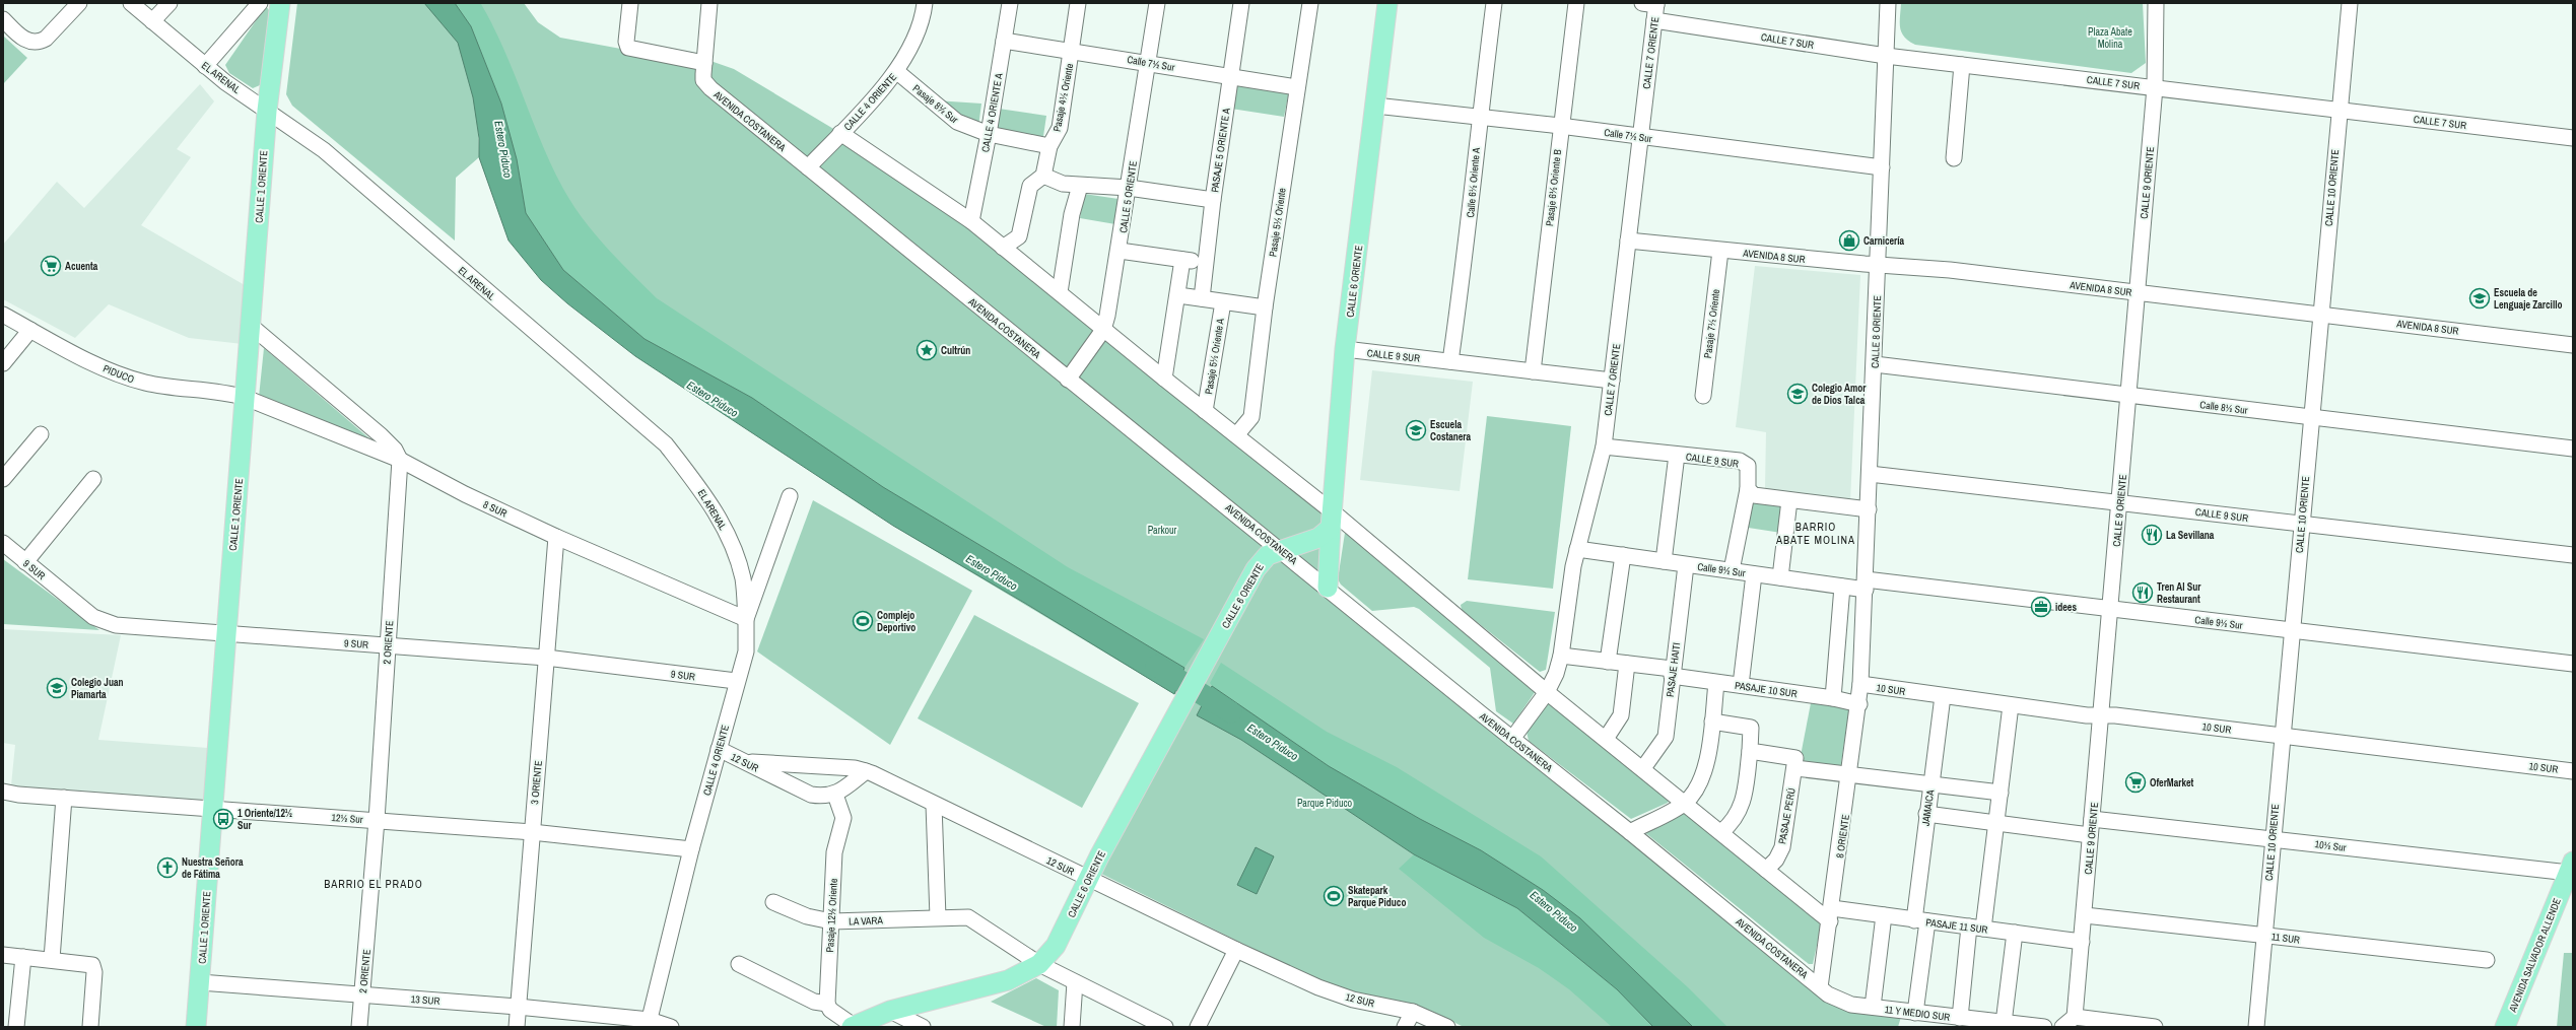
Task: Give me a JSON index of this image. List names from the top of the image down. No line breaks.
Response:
{"streets":{"main road":["CALLE 1 ORIENTE","CALLE 6 ORIENTE","AVENIDA SALVADOR ALLENDE"],"street":["CALLE 7 SUR","CALLE 7 ORIENTE","Calle 7½ Sur","EL ARENAL","Pasaje 4½ Oriente","CALLE 4 ORIENTE","Pasaje 8½ Sur","CALLE 4 ORIENTE A","AVENIDA COSTANERA","PASAJE 5 ORIENTE A","Calle 6½ Oriente A","CALLE 9 ORIENTE","Pasaje 6½ Oriente B","CALLE 10 ORIENTE","CALLE 5 ORIENTE","Pasaje 5½ Oriente","AVENIDA 8 SUR","Pasaje 7½ Oriente","CALLE 8 ORIENTE","CALLE 9 SUR","Pasaje 5½ Oriente A","PIDUCO","Calle 8½ Sur","8 SUR","9 SUR","Calle 9½ Sur","2 ORIENTE","PASAJE HAITI","PASAJE 10 SUR","10 SUR","12 SUR","3 ORIENTE","JAMAICA","PASAJE PERÚ","12½ Sur","8 ORIENTE","10½ Sur","Pasaje 12½ Oriente","LA VARA","PASAJE 11 SUR","11 SUR","13 SUR","11 Y MEDIO SUR"]},"crossings":[["CALLE 7 SUR","CALLE 7 ORIENTE"],["CALLE 7 SUR","CALLE 9 ORIENTE"],["CALLE 7 SUR","CALLE 10 ORIENTE"],["CALLE 7 SUR","CALLE 8 ORIENTE"],["CALLE 7 ORIENTE","Calle 7½ Sur"],["CALLE 7 ORIENTE","AVENIDA COSTANERA"],["CALLE 7 ORIENTE","AVENIDA 8 SUR"],["CALLE 7 ORIENTE","CALLE 9 SUR"],["CALLE 7 ORIENTE","Calle 9½ Sur"],["CALLE 7 ORIENTE","PASAJE 10 SUR"],["Calle 7½ Sur","Pasaje 4½ Oriente"],["Calle 7½ Sur","CALLE 4 ORIENTE A"],["Calle 7½ Sur","PASAJE 5 ORIENTE A"],["Calle 7½ Sur","Calle 6½ Oriente A"],["Calle 7½ Sur","Pasaje 6½ Oriente B"],["Calle 7½ Sur","CALLE 5 ORIENTE"],["Calle 7½ Sur","Pasaje 5½ Oriente"],["Calle 7½ Sur","CALLE 6 ORIENTE"],["Calle 7½ Sur","CALLE 8 ORIENTE"],["EL ARENAL","CALLE 4 ORIENTE"],["EL ARENAL","CALLE 1 ORIENTE"],["EL ARENAL","8 SUR"],["Pasaje 4½ Oriente","Pasaje 8½ Sur"],["CALLE 4 ORIENTE","Pasaje 8½ Sur"],["CALLE 4 ORIENTE","AVENIDA COSTANERA"],["CALLE 4 ORIENTE","8 SUR"],["CALLE 4 ORIENTE","9 SUR"],["CALLE 4 ORIENTE","12 SUR"],["CALLE 4 ORIENTE","12½ Sur"],["CALLE 4 ORIENTE","13 SUR"],["Pasaje 8½ Sur","CALLE 4 ORIENTE A"],["AVENIDA COSTANERA","CALLE 5 ORIENTE"],["AVENIDA COSTANERA","CALLE 6 ORIENTE"],["AVENIDA COSTANERA","8 ORIENTE"],["AVENIDA COSTANERA","11 Y MEDIO SUR"],["Calle 6½ Oriente A","CALLE 9 SUR"],["CALLE 9 ORIENTE","AVENIDA 8 SUR"],["CALLE 9 ORIENTE","CALLE 9 SUR"],["CALLE 9 ORIENTE","Calle 8½ Sur"],["CALLE 9 ORIENTE","Calle 9½ Sur"],["CALLE 9 ORIENTE","10 SUR"],["CALLE 9 ORIENTE","10½ Sur"],["CALLE 9 ORIENTE","PASAJE 11 SUR"],["CALLE 9 ORIENTE","11 SUR"],["CALLE 1 ORIENTE","PIDUCO"],["CALLE 1 ORIENTE","8 SUR"],["CALLE 1 ORIENTE","9 SUR"],["CALLE 1 ORIENTE","12½ Sur"],["CALLE 1 ORIENTE","13 SUR"],["Pasaje 6½ Oriente B","CALLE 9 SUR"],["CALLE 10 ORIENTE","AVENIDA 8 SUR"],["CALLE 10 ORIENTE","CALLE 9 SUR"],["CALLE 10 ORIENTE","Calle 8½ Sur"],["CALLE 10 ORIENTE","Calle 9½ Sur"],["CALLE 10 ORIENTE","10 SUR"],["CALLE 10 ORIENTE","10½ Sur"],["CALLE 10 ORIENTE","11 SUR"],["AVENIDA 8 SUR","Pasaje 7½ Oriente"],["AVENIDA 8 SUR","CALLE 8 ORIENTE"],["CALLE 6 ORIENTE","CALLE 9 SUR"],["CALLE 6 ORIENTE","12 SUR"],["CALLE 6 ORIENTE","LA VARA"],["CALLE 8 ORIENTE","CALLE 9 SUR"],["CALLE 8 ORIENTE","Calle 8½ Sur"],["CALLE 8 ORIENTE","Calle 9½ Sur"],["CALLE 8 ORIENTE","10 SUR"],["CALLE 8 ORIENTE","8 ORIENTE"],["PIDUCO","8 SUR"],["8 SUR","2 ORIENTE"],["8 SUR","3 ORIENTE"],["9 SUR","2 ORIENTE"],["9 SUR","3 ORIENTE"],["Calle 9½ Sur","PASAJE HAITI"],["2 ORIENTE","12½ Sur"],["2 ORIENTE","13 SUR"],["PASAJE HAITI","PASAJE 10 SUR"],["PASAJE 10 SUR","8 ORIENTE"],["10 SUR","JAMAICA"],["10 SUR","8 ORIENTE"],["12 SUR","Pasaje 12½ Oriente"],["3 ORIENTE","12½ Sur"],["3 ORIENTE","13 SUR"],["JAMAICA","PASAJE 11 SUR"],["JAMAICA","11 Y MEDIO SUR"],["8 ORIENTE","PASAJE 11 SUR"],["8 ORIENTE","11 Y MEDIO SUR"],["10½ Sur","AVENIDA SALVADOR ALLENDE"],["Pasaje 12½ Oriente","LA VARA"]],"districts":["BARRIO ABATE MOLINA","BARRIO EL PRADO"],"water":["Estero Piduco"],"parks":["Plaza Abate Molina","Parkour","Parque Piduco"],"places":{"shop":["Carnicería"],"supermarket":["Acuenta","OferMarket"],"school or university":["Escuela de Lenguaje Zarcillo","Colegio Amor de Dios Talca","Escuela Costanera","Colegio Juan Piamarta"],"place":["Cultrún"],"restaurant":["La Sevillana","Tren Al Sur Restaurant"],"office":["idees"],"sports":["Complejo Deportivo","Skatepark Parque Piduco"],"bus stop":["1 Oriente/12½ Sur"],"church":["Nuestra Señora de Fátima"]}}
